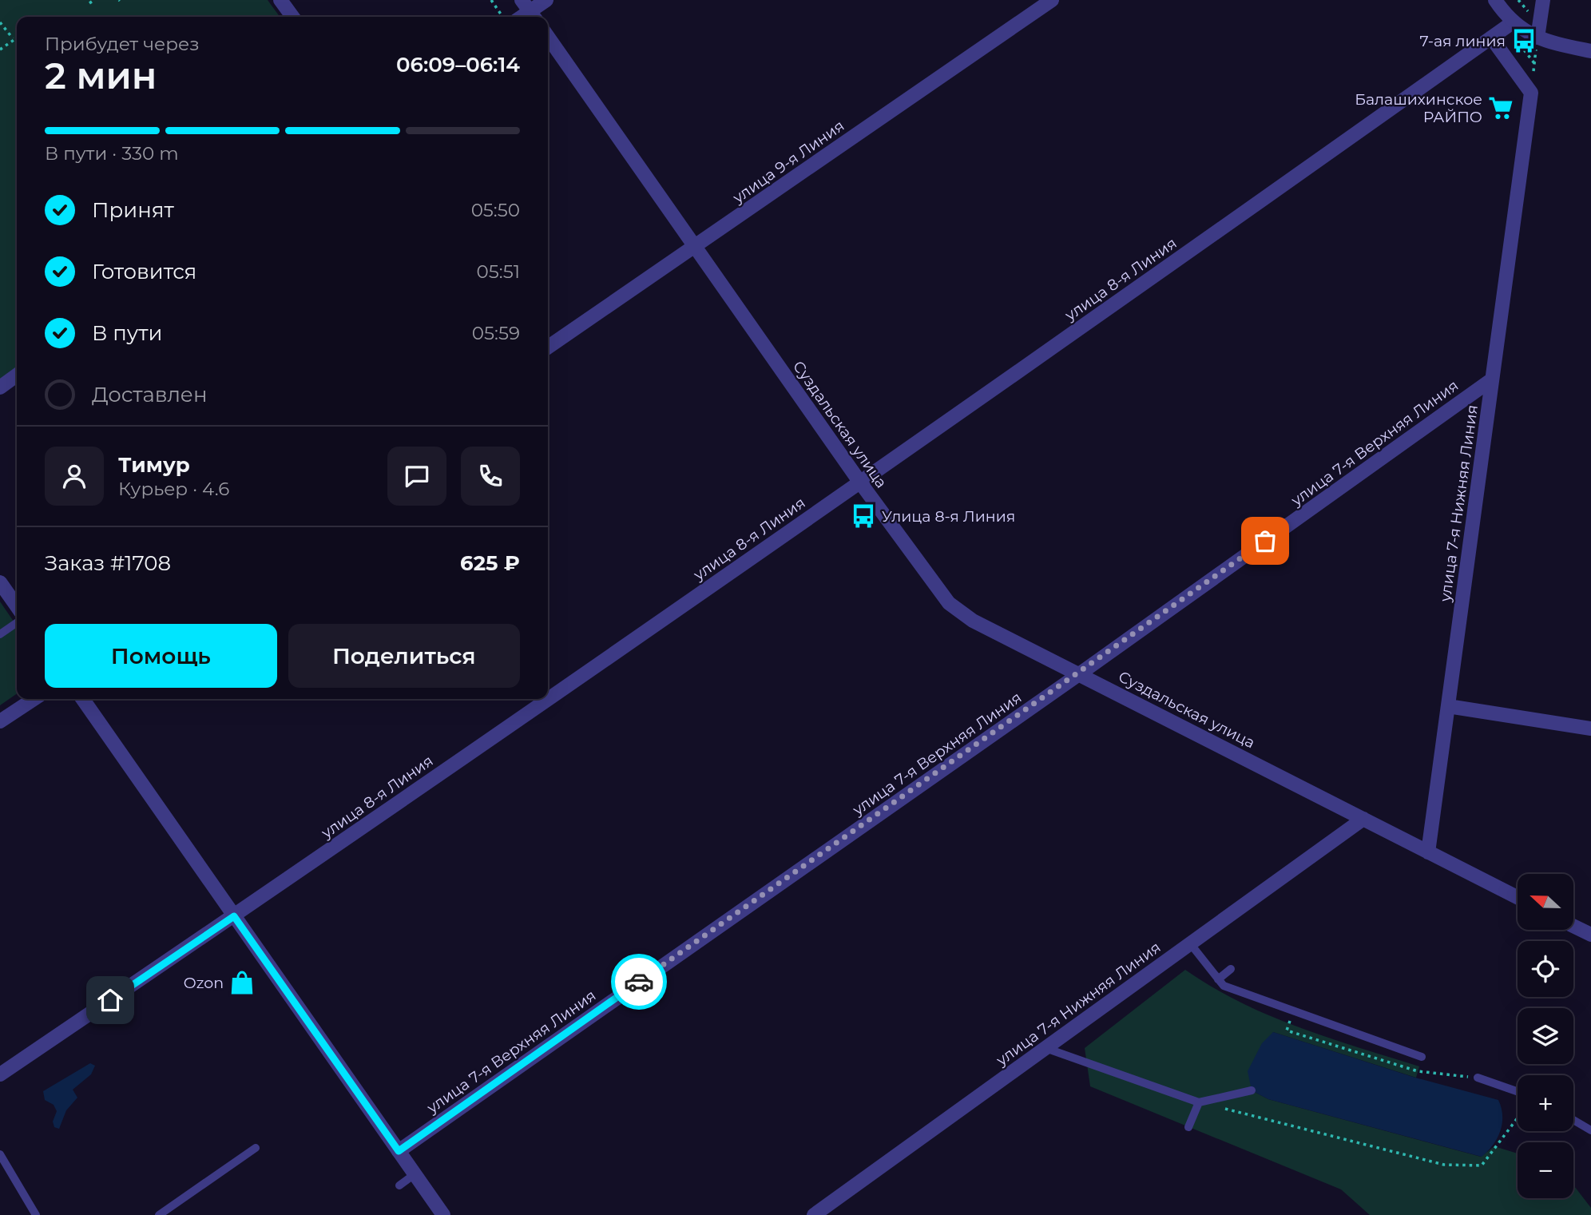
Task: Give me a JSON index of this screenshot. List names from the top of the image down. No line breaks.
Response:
{"streets":{"street":["улица 9-я Линия","улица 8-я Линия","Суздальская улица","улица 7-я Верхняя Линия","улица 7-я Нижняя Линия"]},"crossings":[["улица 9-я Линия","Суздальская улица"],["улица 8-я Линия","Суздальская улица"],["Суздальская улица","улица 7-я Верхняя Линия"],["Суздальская улица","улица 7-я Нижняя Линия"],["улица 7-я Верхняя Линия","улица 7-я Нижняя Линия"]],"places":{"bus stop":["7-ая линия","Улица 8-я Линия"],"supermarket":["Балашихинское РАЙПО"],"shop":["Ozon"]},"north":"left","page":{"heading":["2 мин","Прибудет через","06:09–06:14"],"panel":["Тимур","Курьер · 4.6","Заказ #1708","625 ₽"],"bar":"В пути · 330 m","list":[["Принят","05:50"],["Готовится","05:51"],["В пути","05:59"],"Доставлен"],"buttons":["Помощь","Поделиться"],"map_buttons":["+","−"]}}
